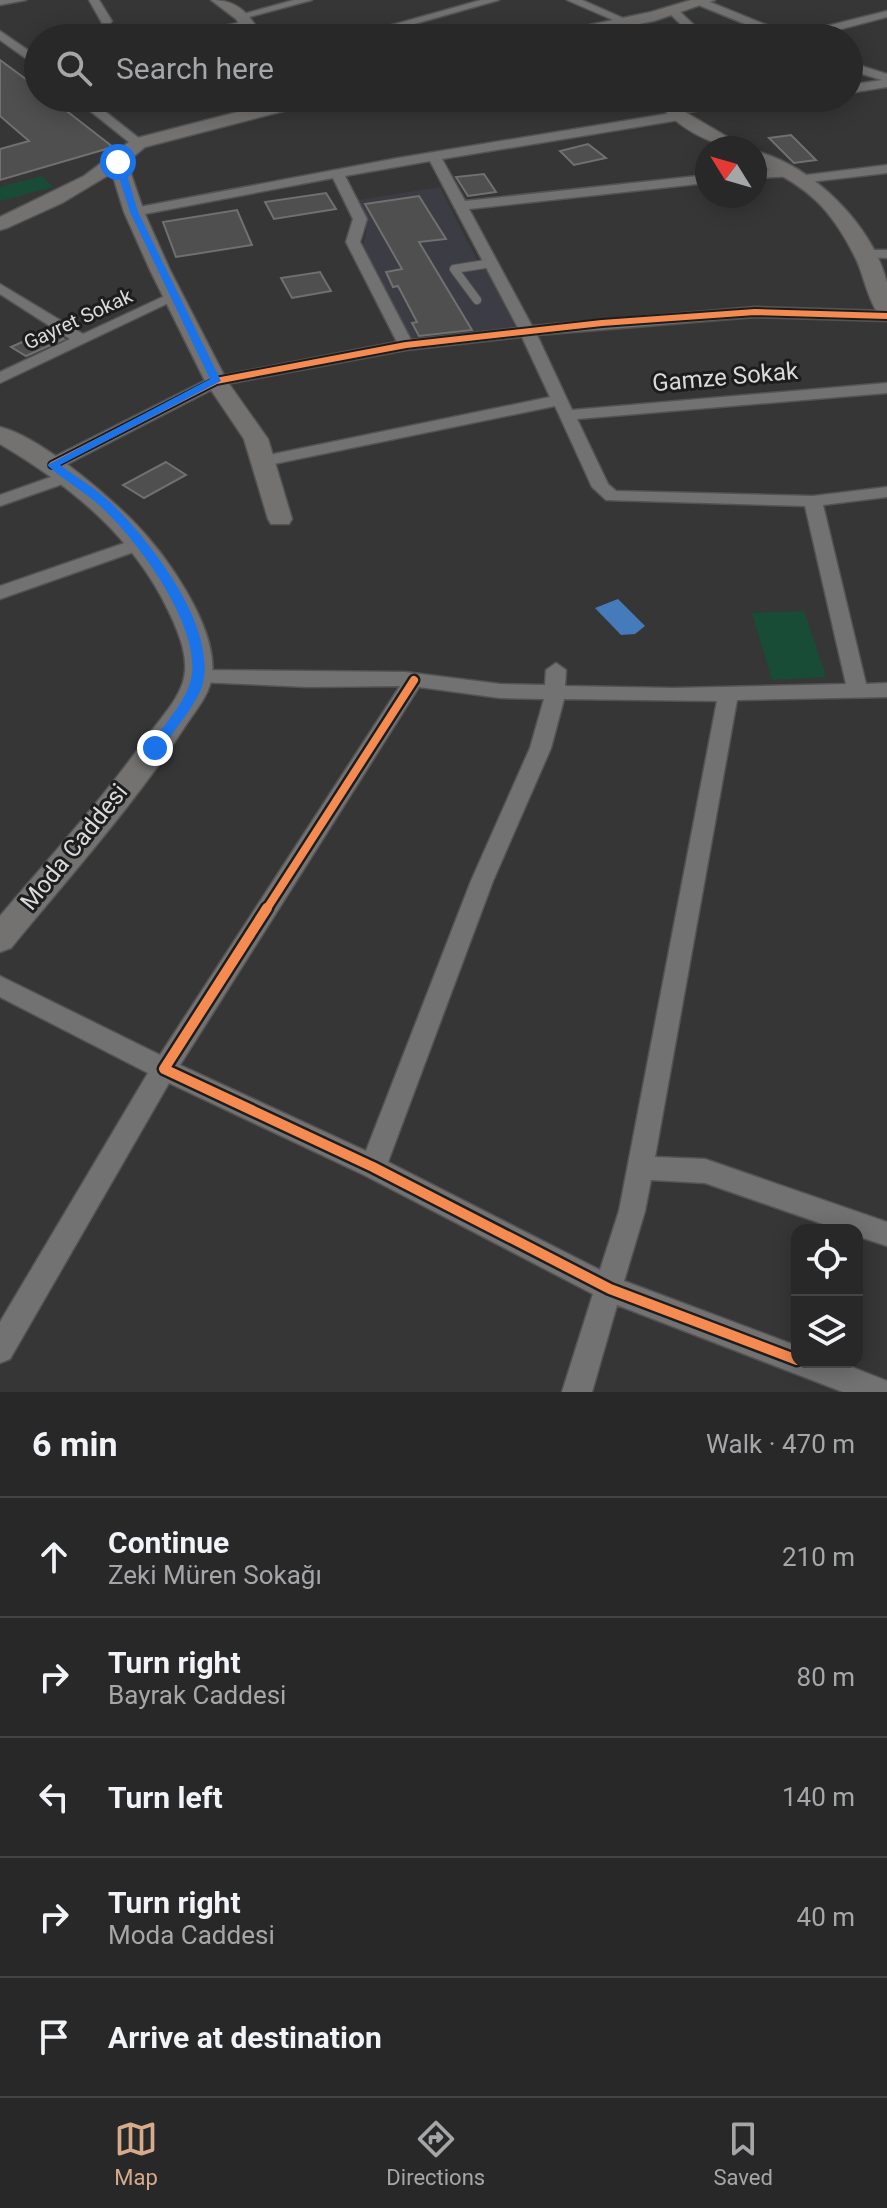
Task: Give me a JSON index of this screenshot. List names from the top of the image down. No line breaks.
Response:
{"streets":{"street":["Gayret Sokak","Gamze Sokak","Moda Caddesi"]},"north":"top left","page":{"search":"Search here","heading":["6 min","Walk · 470 m"],"list":[["Continue","Zeki Müren Sokağı","210 m"],["Turn right","Bayrak Caddesi","80 m"],["Turn left","140 m"],["Turn right","Moda Caddesi","40 m"],"Arrive at destination"],"nav":["Map","Directions","Saved"]}}
